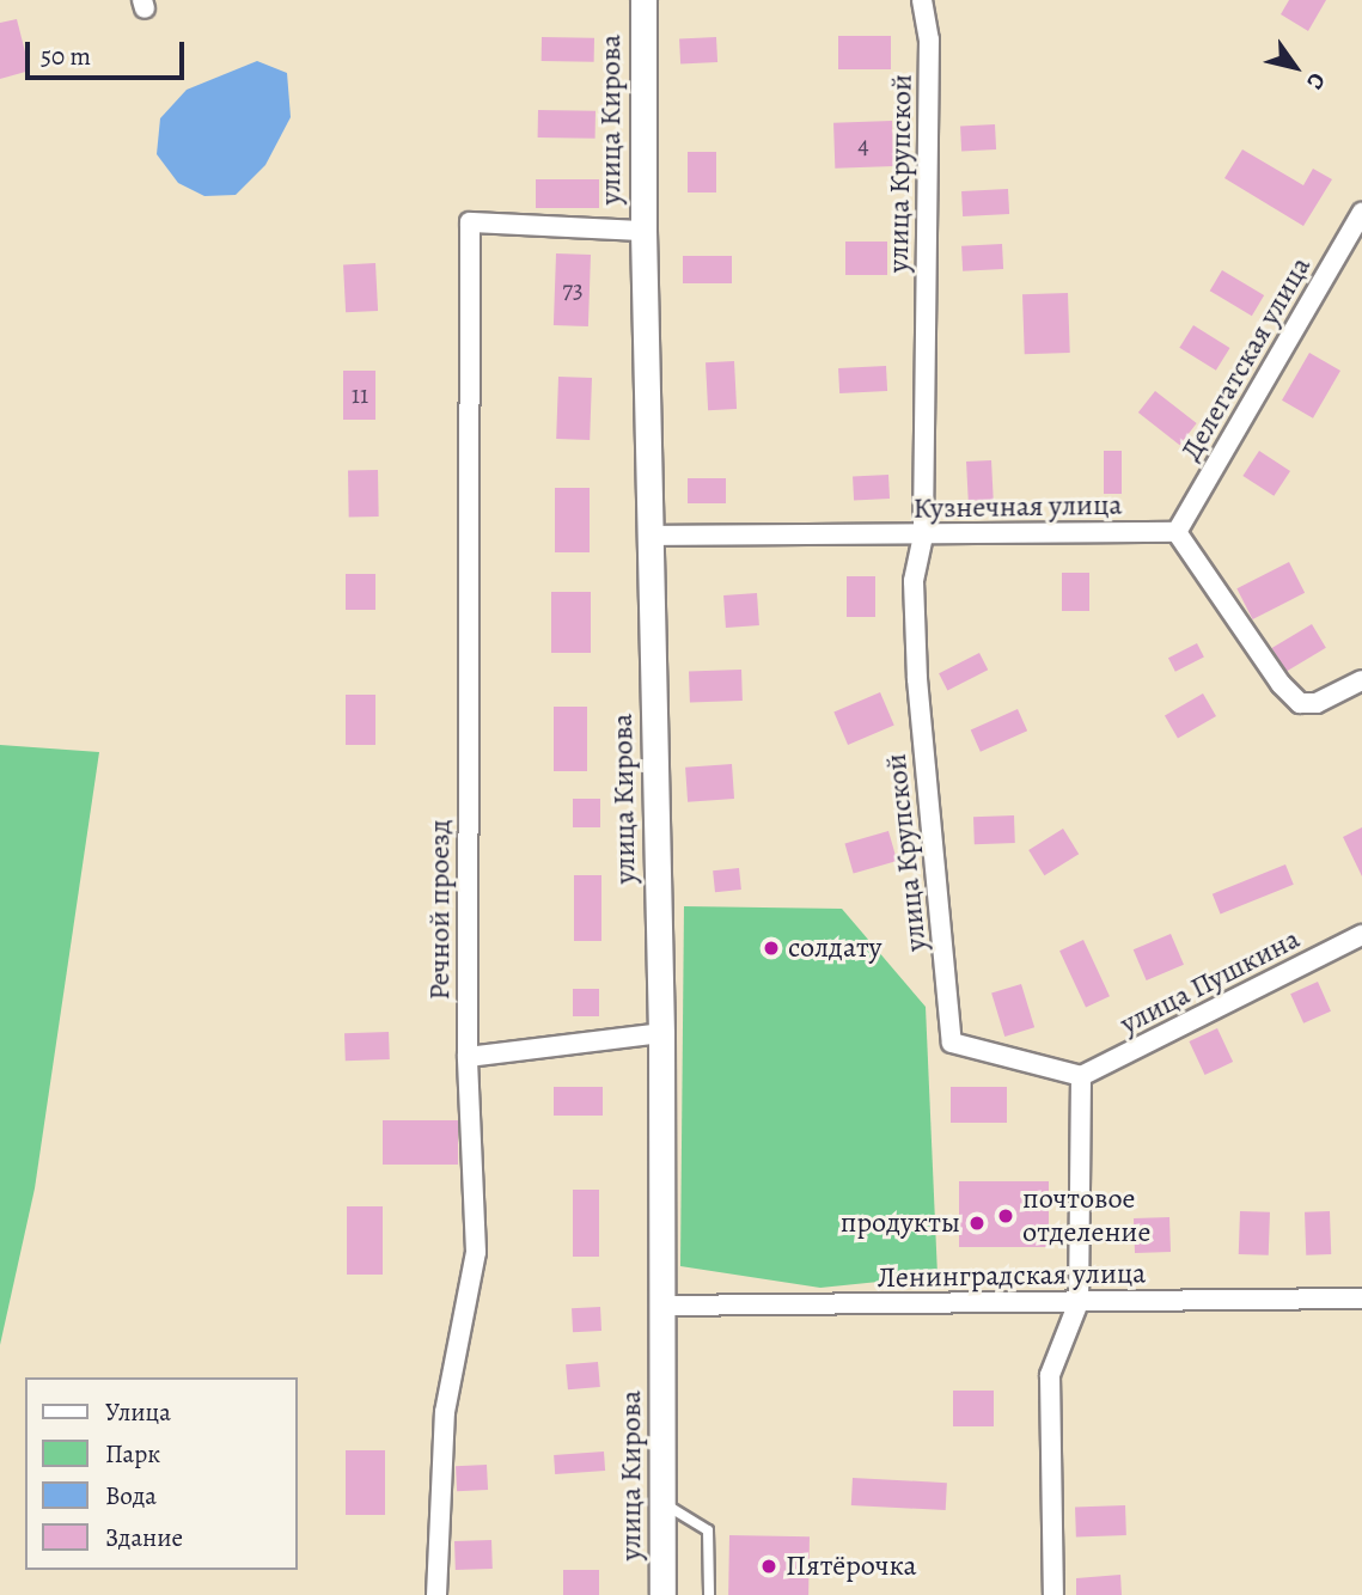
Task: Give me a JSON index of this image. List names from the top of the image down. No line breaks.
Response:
{"streets":{"street":["улица Кирова","улица Крупской","Делегатская улица","Кузнечная улица","Речной проезд","улица Пушкина","Ленинградская улица"]},"crossings":[["улица Кирова","Кузнечная улица"],["улица Кирова","Речной проезд"],["улица Кирова","Ленинградская улица"],["улица Крупской","Кузнечная улица"],["улица Крупской","улица Пушкина"],["Делегатская улица","Кузнечная улица"]],"places":["солдату","почтовое отделение","продукты","Пятёрочка"],"house_numbers":["4","73","11"],"legend":["Улица","Парк","Вода","Здание"],"scale_bar":"50 m","north":"bottom right"}
